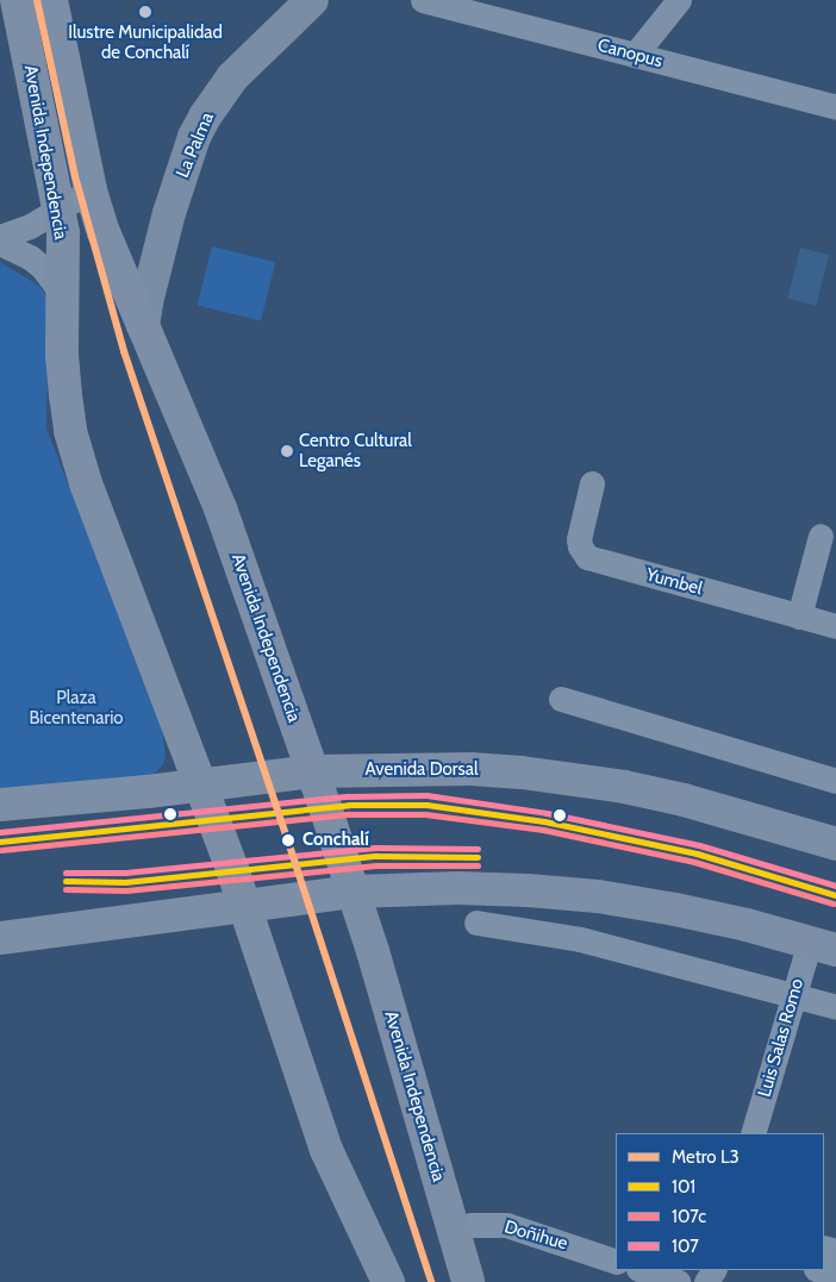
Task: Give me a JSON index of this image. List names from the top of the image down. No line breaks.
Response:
{"streets":{"main road":["La Palma","Avenida Independencia","Avenida Dorsal"],"street":["Canopus","Yumbel","Luis Salas Romo","Doñihue"]},"crossings":[["La Palma","Avenida Independencia"],["Avenida Independencia","Avenida Dorsal"],["Avenida Independencia","Doñihue"]],"parks":["Plaza Bicentenario"],"places":["Ilustre Municipalidad de Conchalí","Centro Cultural Leganés","Conchalí"],"lines":["metro line L3","transit line 107","transit line 101","transit line 107c"],"legend":["Metro L3","101","107c","107"]}
